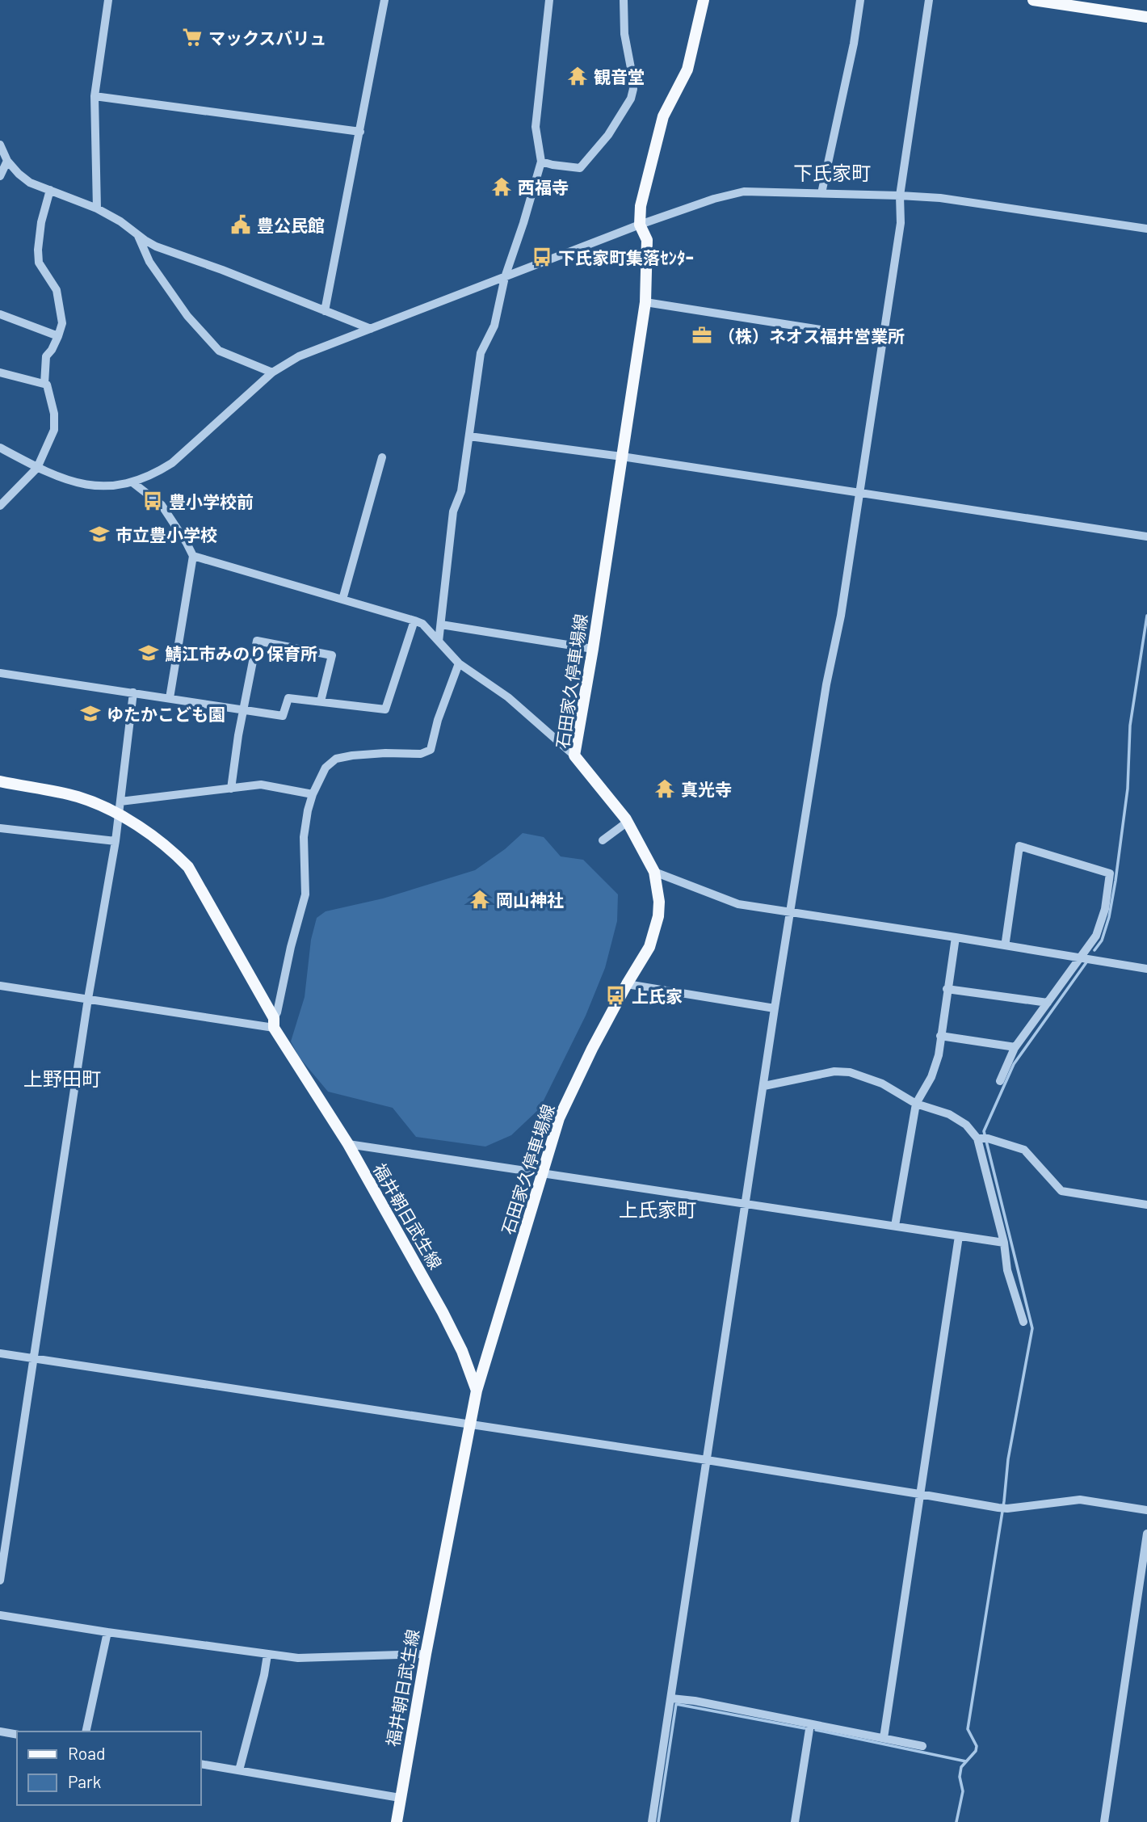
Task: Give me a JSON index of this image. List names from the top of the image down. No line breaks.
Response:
{"streets":{"main road":["石田家久停車場線","福井朝日武生線"]},"crossings":[["石田家久停車場線","福井朝日武生線"]],"districts":["下氏家町","上野田町","上氏家町"],"places":{"supermarket":["マックスバリュ"],"temple":["観音堂","西福寺","真光寺","岡山神社"],"public building":["豊公民館"],"bus stop":["下氏家町集落ｾﾝﾀｰ","豊小学校前","上氏家"],"office":["（株）ネオス福井営業所"],"school or university":["市立豊小学校","鯖江市みのり保育所","ゆたかこども園"]},"legend":["Road","Park"]}
